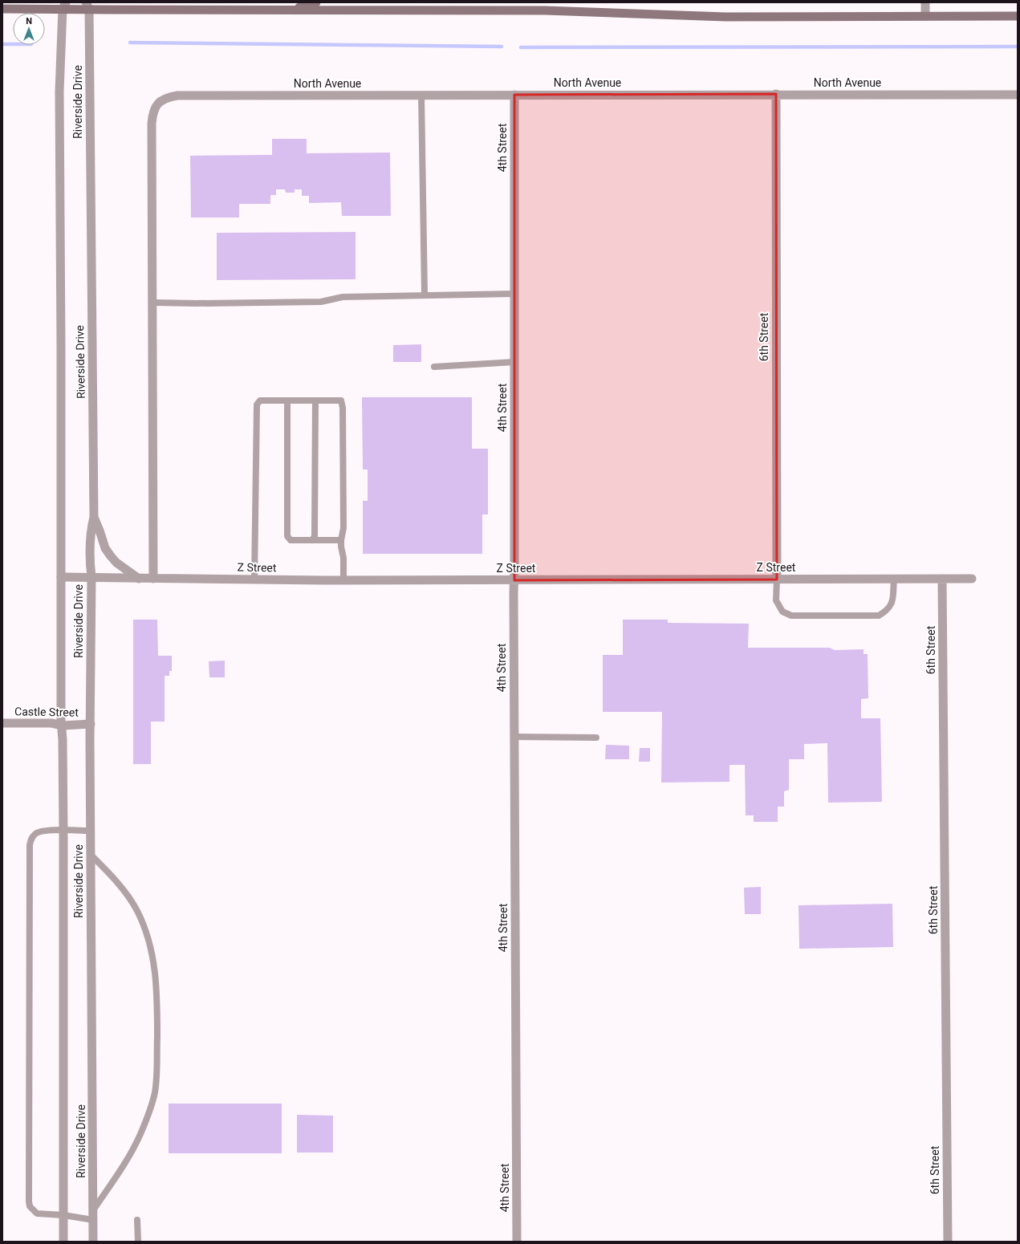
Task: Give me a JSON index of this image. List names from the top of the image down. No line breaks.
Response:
{"streets":{"street":["North Avenue","Riverside Drive","4th Street","6th Street","Z Street","Castle Street"]},"crossings":[["North Avenue","4th Street"],["North Avenue","6th Street"],["Riverside Drive","Z Street"],["Riverside Drive","Castle Street"],["4th Street","Z Street"],["6th Street","Z Street"]],"north":"top"}
